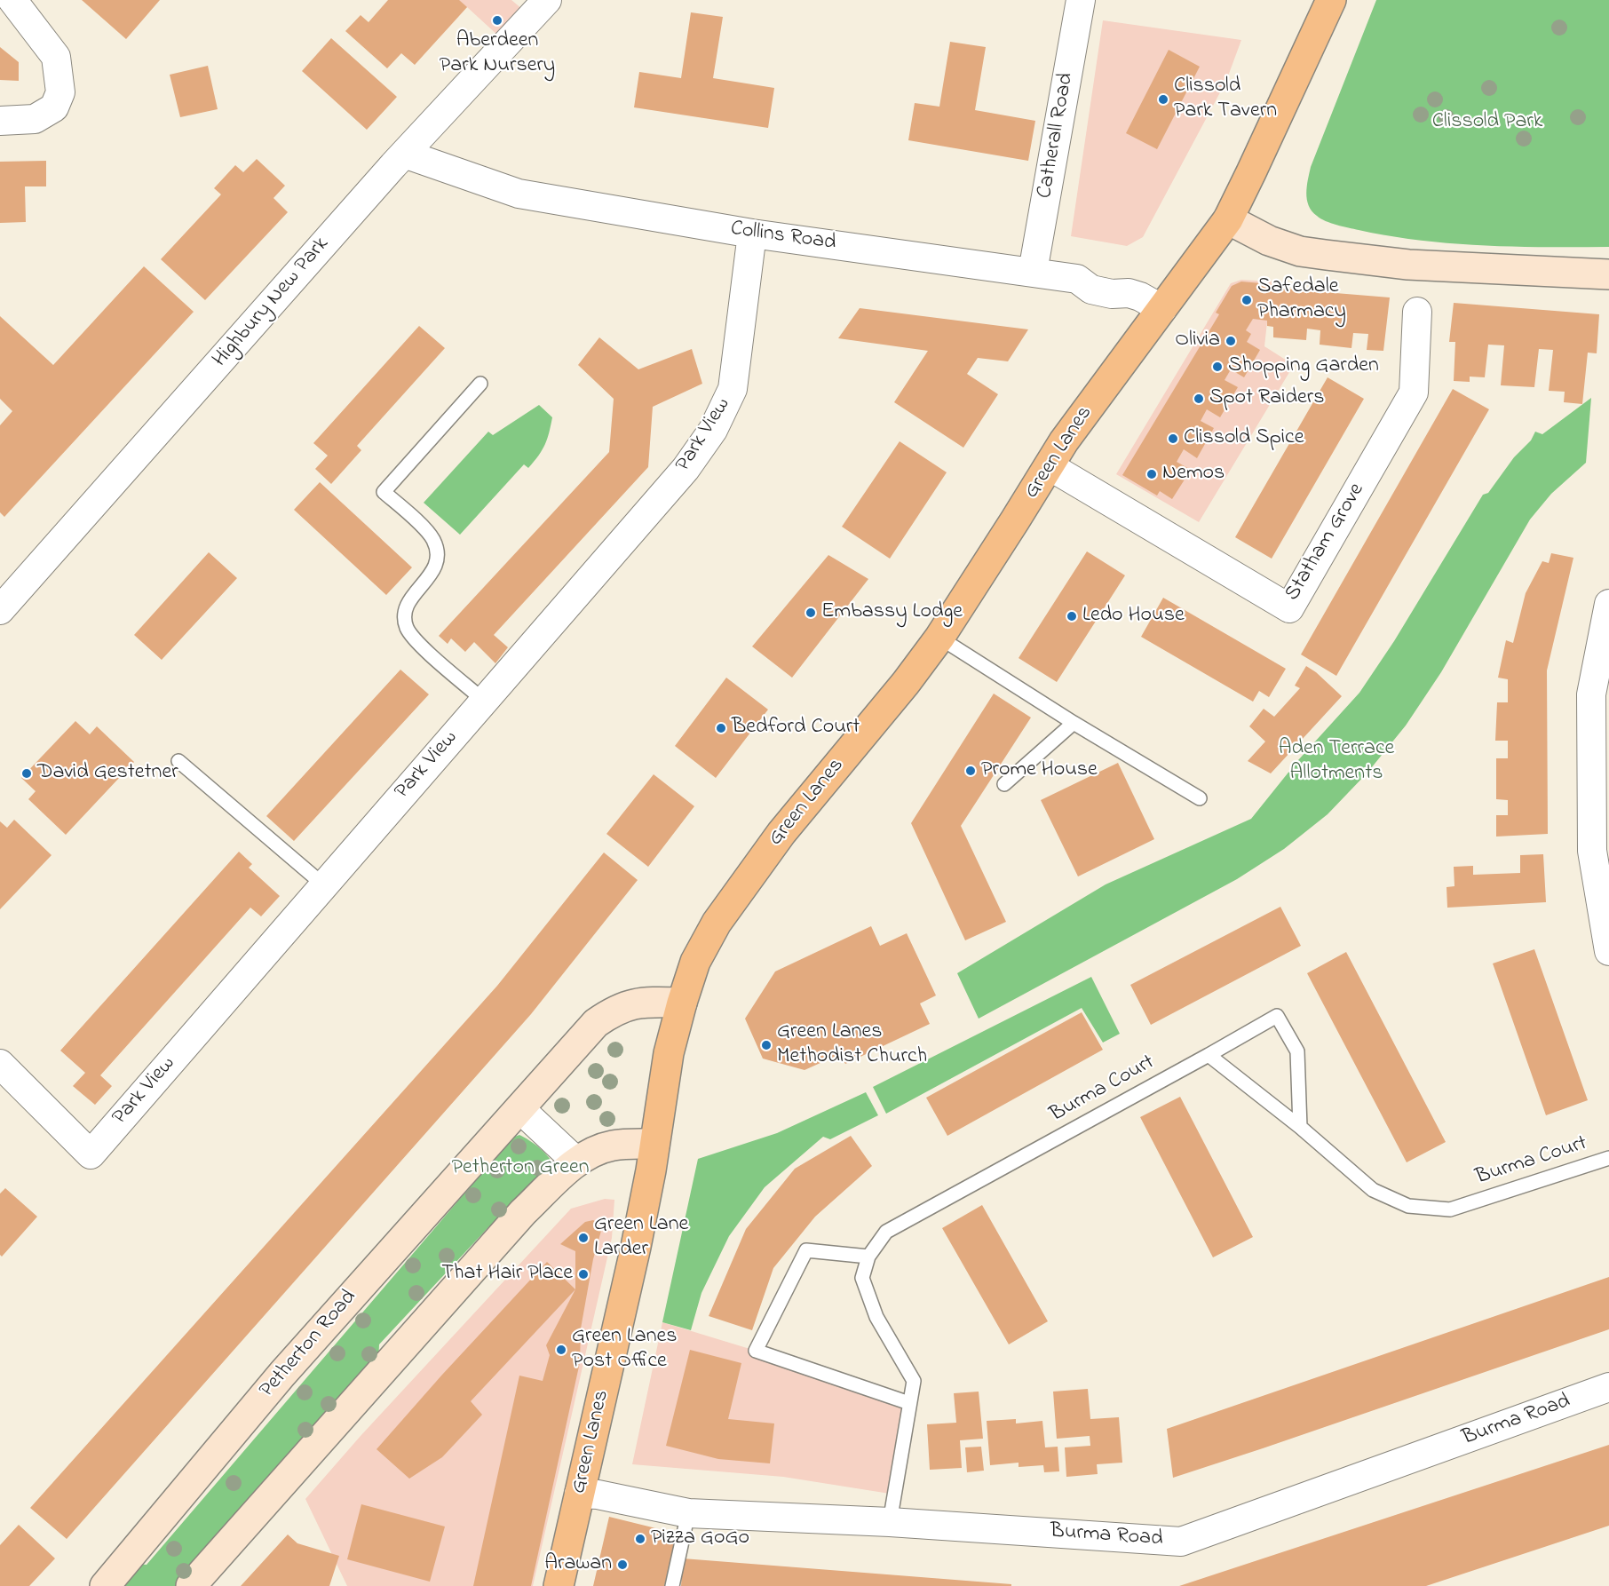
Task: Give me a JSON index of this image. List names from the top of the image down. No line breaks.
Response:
{"streets":{"main road":["Green Lanes"],"street":["Catherall Road","Collins Road","Highbury New Park","Park View","Statham Grove","Petherton Road","Burma Road"],"lane":["Burma Court"]},"crossings":[["Catherall Road","Collins Road"],["Collins Road","Highbury New Park"],["Collins Road","Park View"],["Collins Road","Green Lanes"],["Green Lanes","Statham Grove"],["Green Lanes","Petherton Road"],["Green Lanes","Burma Road"],["Burma Court","Burma Road"]],"parks":["Clissold Park","Aden Terrace Allotments","Petherton Green"],"places":["Aberdeen Park Nursery","Clissold Park Tavern","Safedale Pharmacy","Olivia","Shopping Garden","Spot Raiders","Clissold Spice","Nemos","Embassy Lodge","Ledo House","Bedford Court","Prome House","David Gestetner","Green Lanes Methodist Church","Green Lane Larder","That Hair Place","Green Lanes Post Office","Pizza GoGo","Arawan"]}
